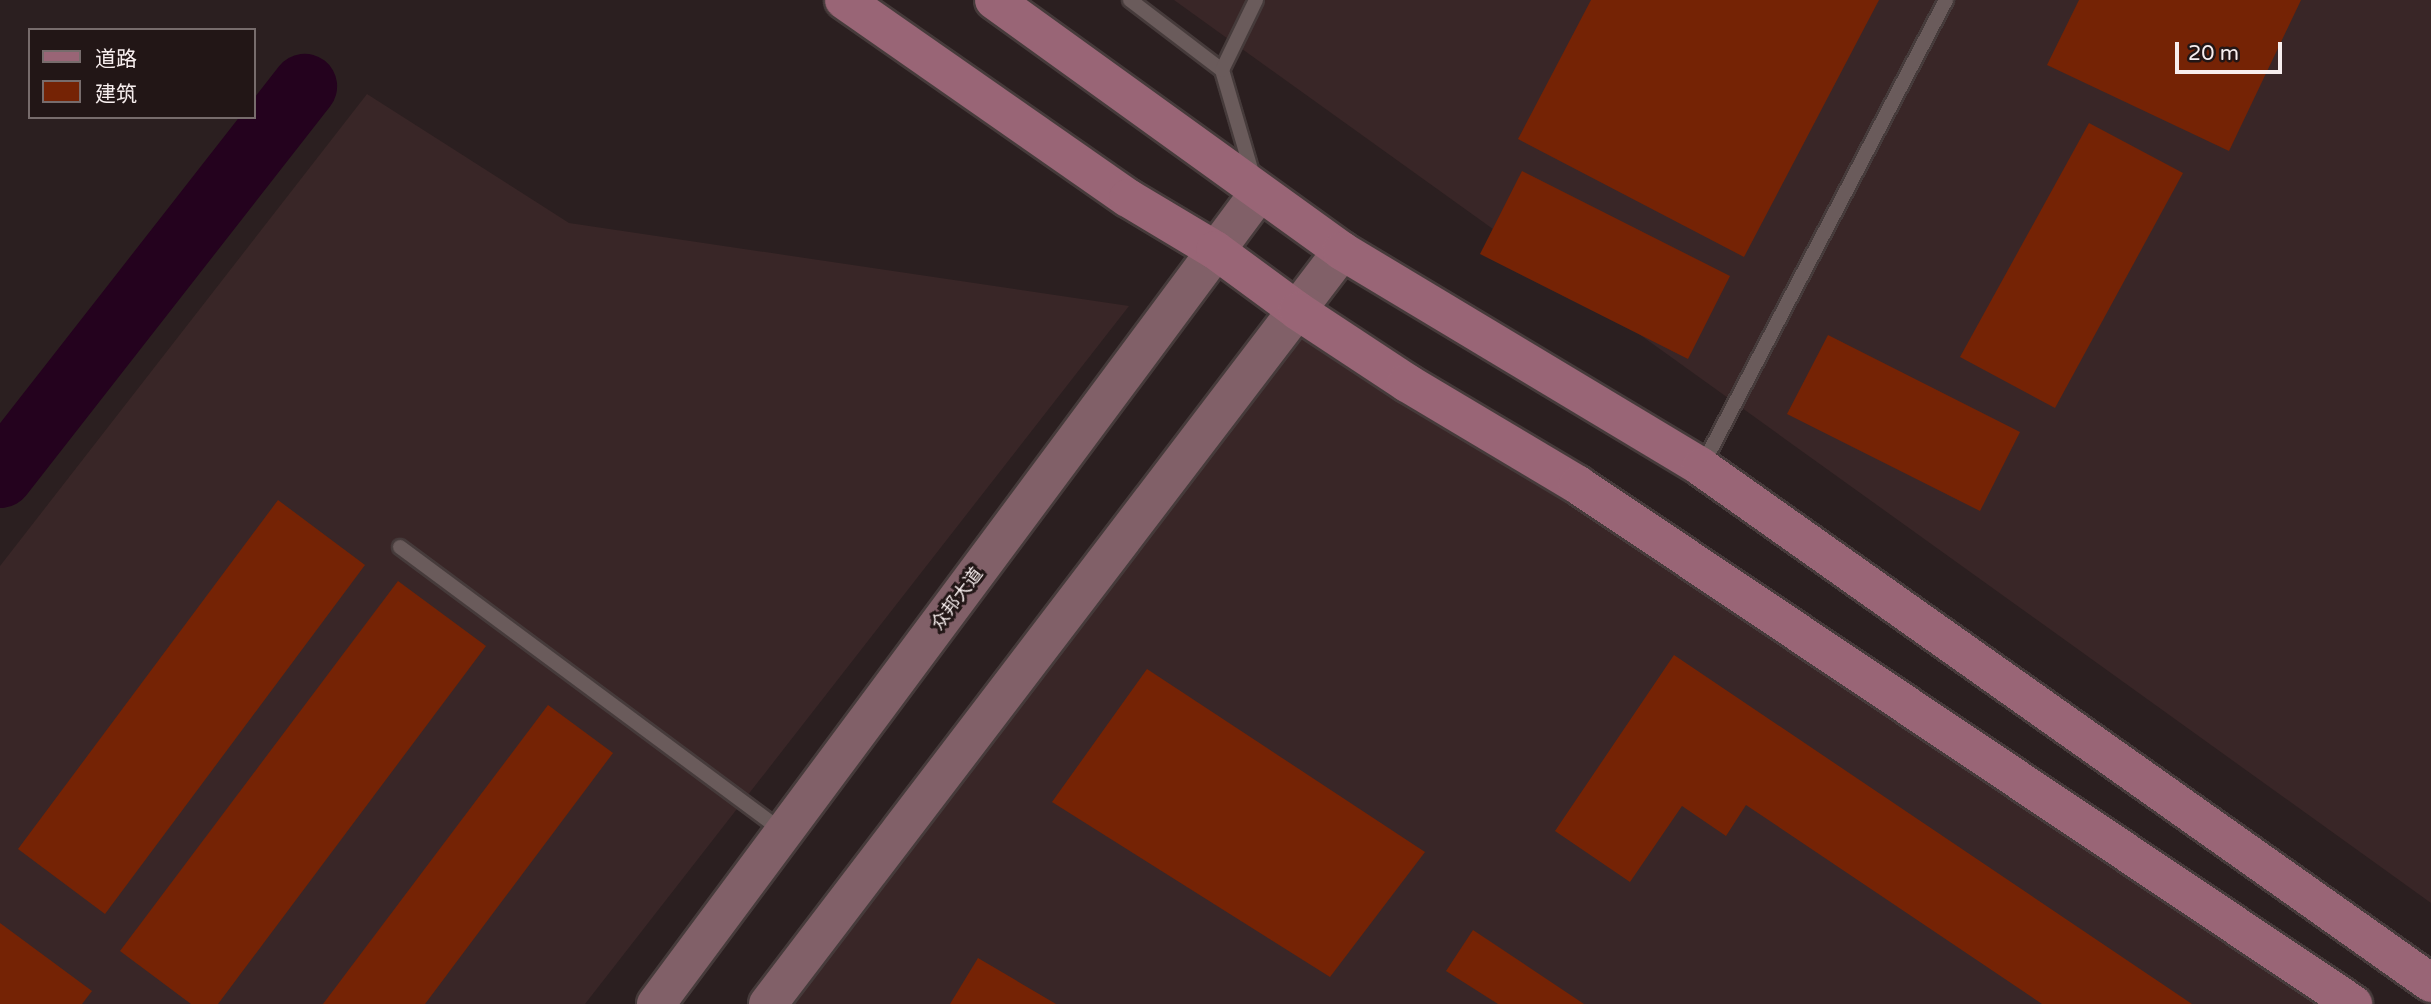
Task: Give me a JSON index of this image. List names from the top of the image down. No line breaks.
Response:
{"streets":{"main road":["众邦大道"]},"legend":["道路","建筑"],"scale_bar":"20 m"}
